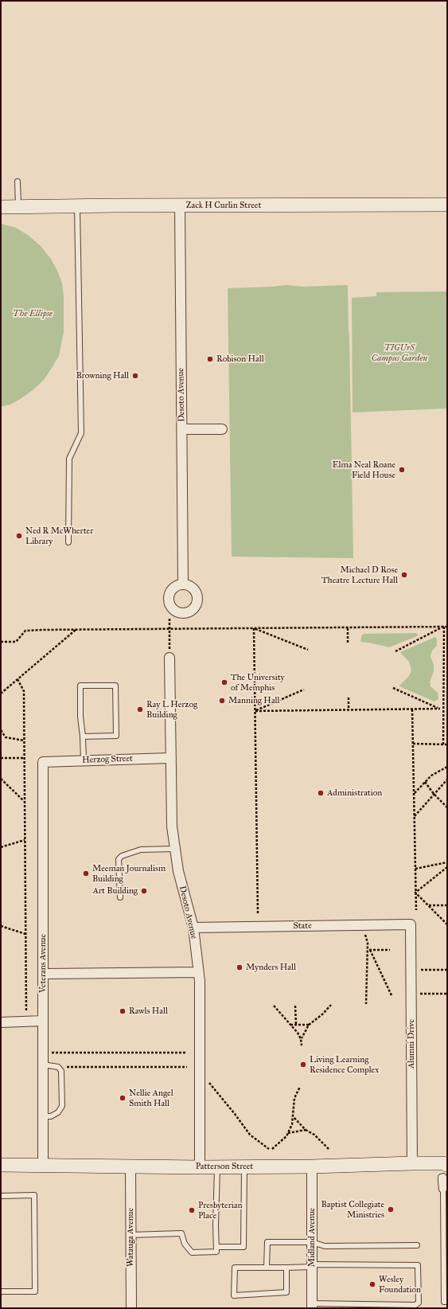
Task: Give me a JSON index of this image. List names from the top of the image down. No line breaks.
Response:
{"streets":{"street":["Zack H Curlin Street","Desoto Avenue","Herzog Street","State","Veterans Avenue","Alumni Drive","Patterson Street","Watauga Avenue","Midland Avenue"]},"crossings":[["Zack H Curlin Street","Desoto Avenue"],["Desoto Avenue","Herzog Street"],["Desoto Avenue","State"],["Desoto Avenue","Patterson Street"],["Herzog Street","Veterans Avenue"],["State","Alumni Drive"],["Veterans Avenue","Patterson Street"],["Alumni Drive","Patterson Street"],["Patterson Street","Watauga Avenue"],["Patterson Street","Midland Avenue"]],"parks":["The Ellipse","TIGUrS Campus Garden"],"places":["Robison Hall","Browning Hall","Elma Neal Roane Field House","Ned R McWherter Library","Michael D Rose Theatre Lecture Hall","The University of Memphis","Manning Hall","Ray L Herzog Building","Administration","Meeman Journalism Building","Art Building","Mynders Hall","Rawls Hall","Living Learning Residence Complex","Nellie Angel Smith Hall","Baptist Collegiate Ministries","Presbyterian Place","Wesley Foundation"]}
